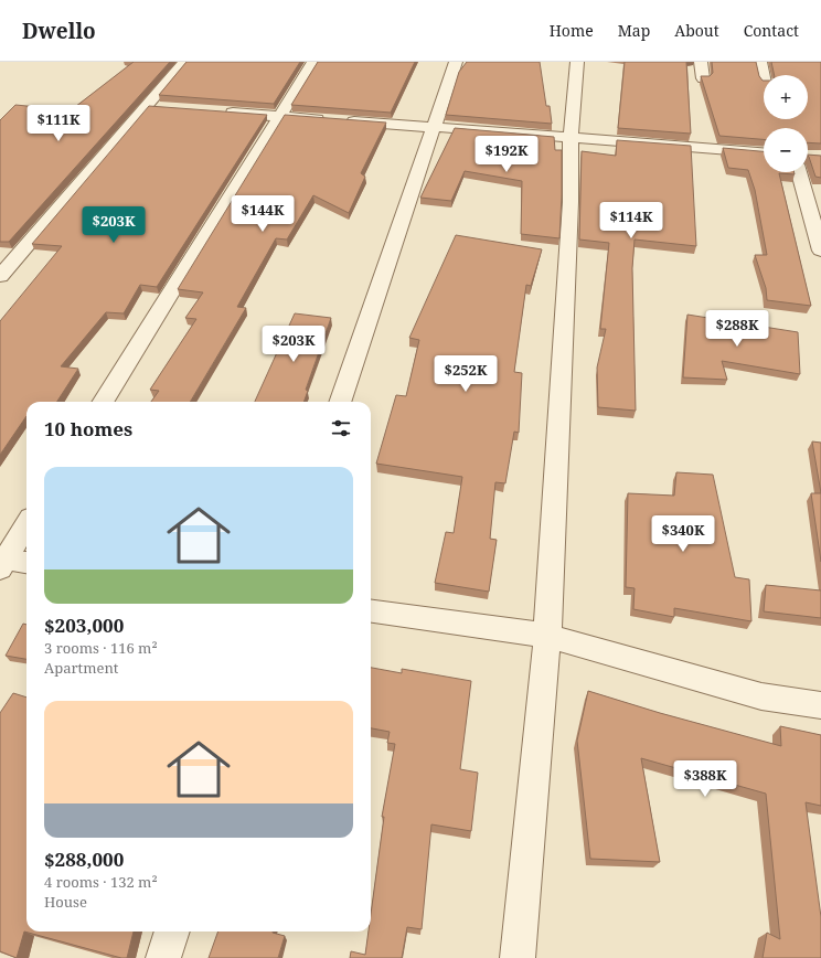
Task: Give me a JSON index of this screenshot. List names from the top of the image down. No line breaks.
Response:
{"page":{"header":"Dwello","nav":["Home","Map","About","Contact"],"map_buttons":["+","−"],"price":["$111K","$192K","$144K","$114K","$203K","$288K","$203K","$252K","$340K","$388K"],"heading":"10 homes","list":[{"name":"$203,000","note":"3 rooms · 116 m² · Apartment"},{"name":"$288,000","note":"4 rooms · 132 m² · House"}]}}
